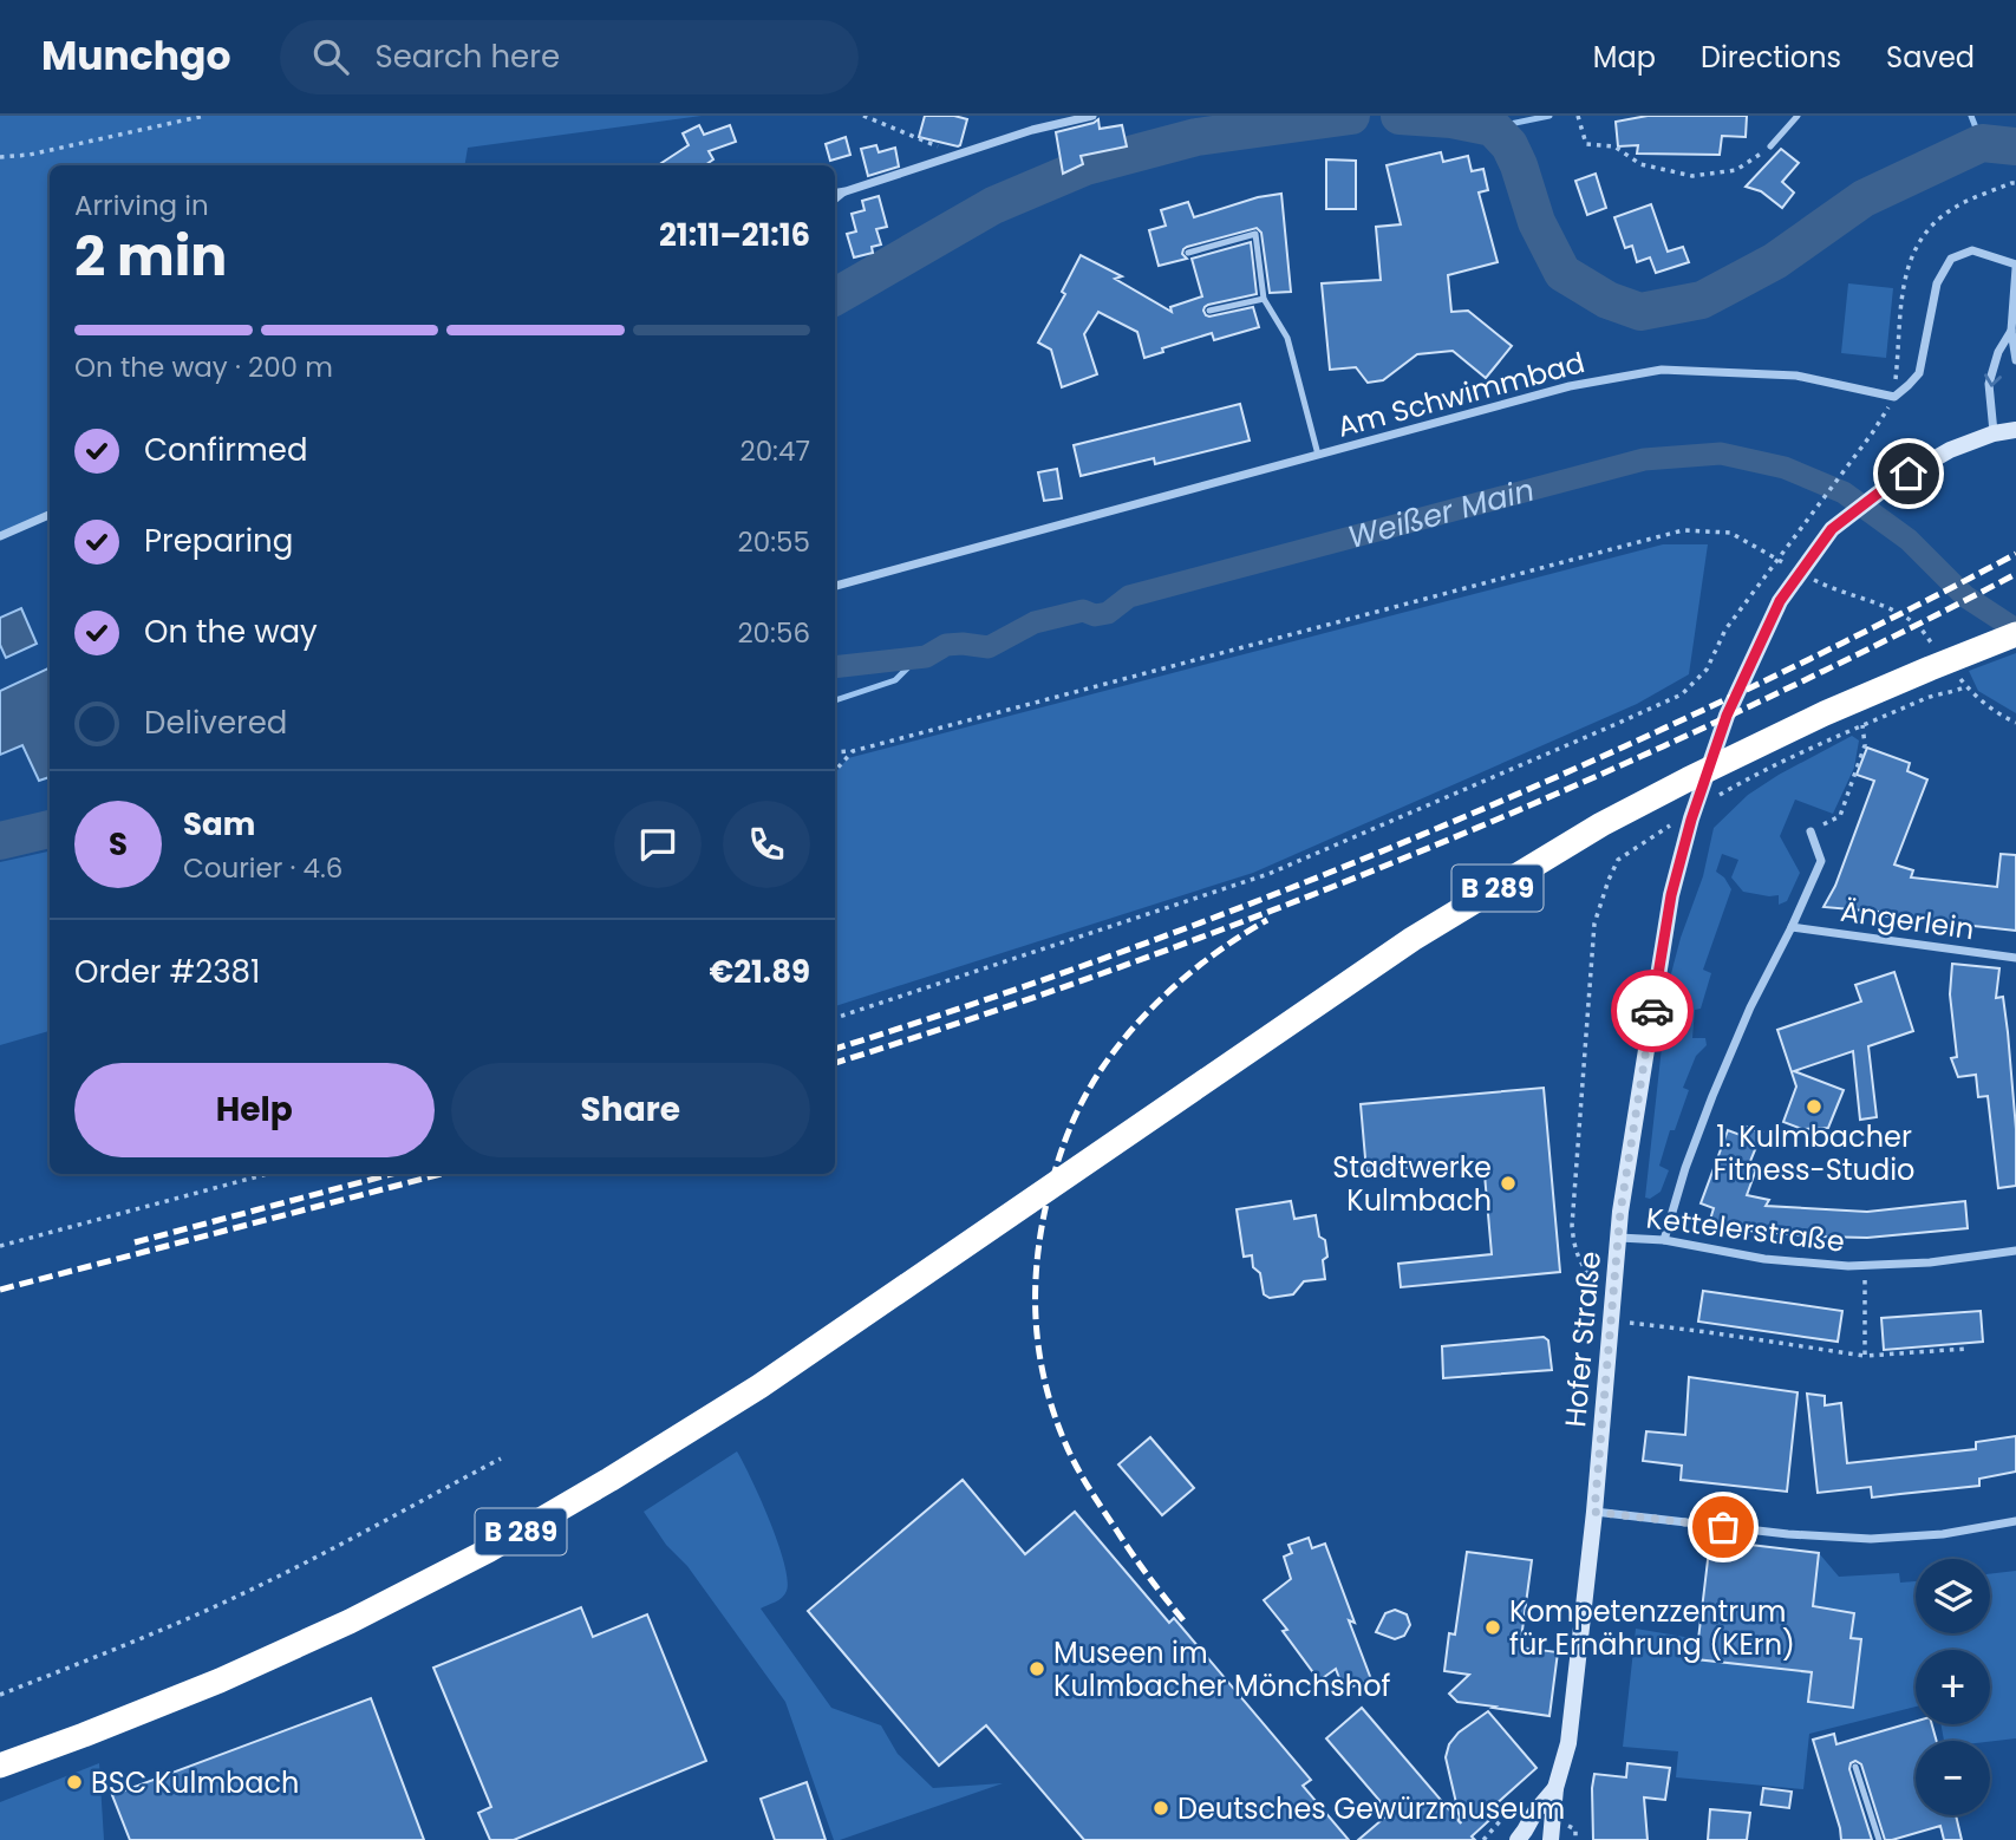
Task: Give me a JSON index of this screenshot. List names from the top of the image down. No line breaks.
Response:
{"streets":{"highway":["B 289"],"street":["Am Schwimmbad","Ängerlein","Kettelerstraße","Hofer Straße"]},"crossings":[["Kettelerstraße","Hofer Straße"]],"water":["Weißer Main"],"places":["1. Kulmbacher Fitness-Studio","Stadtwerke Kulmbach","Kompetenzzentrum für Ernährung (KErn)","Museen im Kulmbacher Mönchshof","BSC Kulmbach","Deutsches Gewürzmuseum"],"page":{"header":"Munchgo","search":"Search here","nav":["Map","Directions","Saved"],"heading":["2 min","Arriving in","21:11–21:16"],"panel":["Sam","Courier · 4.6","Order #2381","€21.89"],"bar":"On the way · 200 m","list":[["Confirmed","20:47"],["Preparing","20:55"],["On the way","20:56"],"Delivered"],"round":"S","buttons":["Help","Share"],"map_buttons":["+","−"]}}
